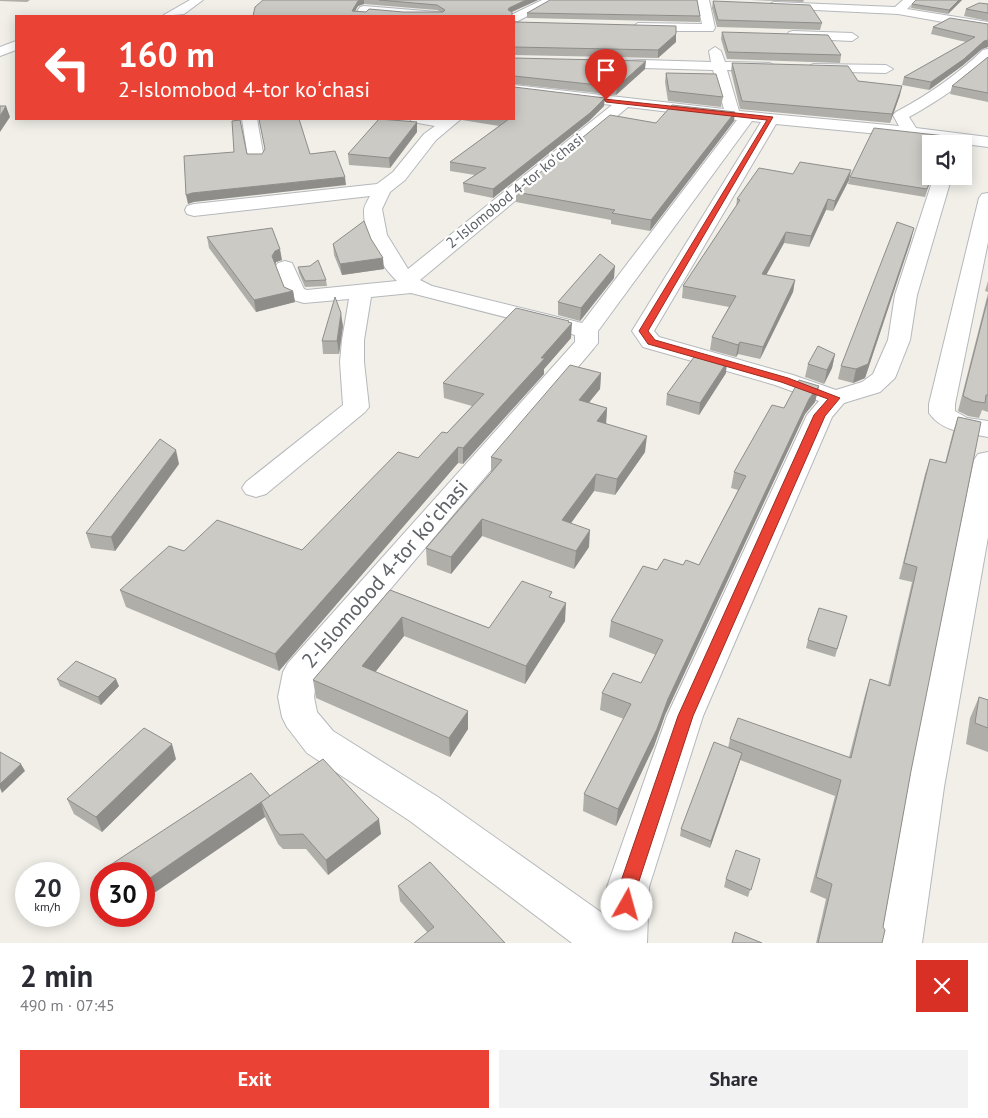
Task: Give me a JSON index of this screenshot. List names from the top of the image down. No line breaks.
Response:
{"streets":{"street":["2-Islomobod 4-tor koʻchasi"]},"page":{"turn":["160 m","2-Islomobod 4-tor koʻchasi"],"speed":"20 km/h","limit":"30","heading":["2 min","490 m · 07:45"],"buttons":["Exit","Share"]}}
